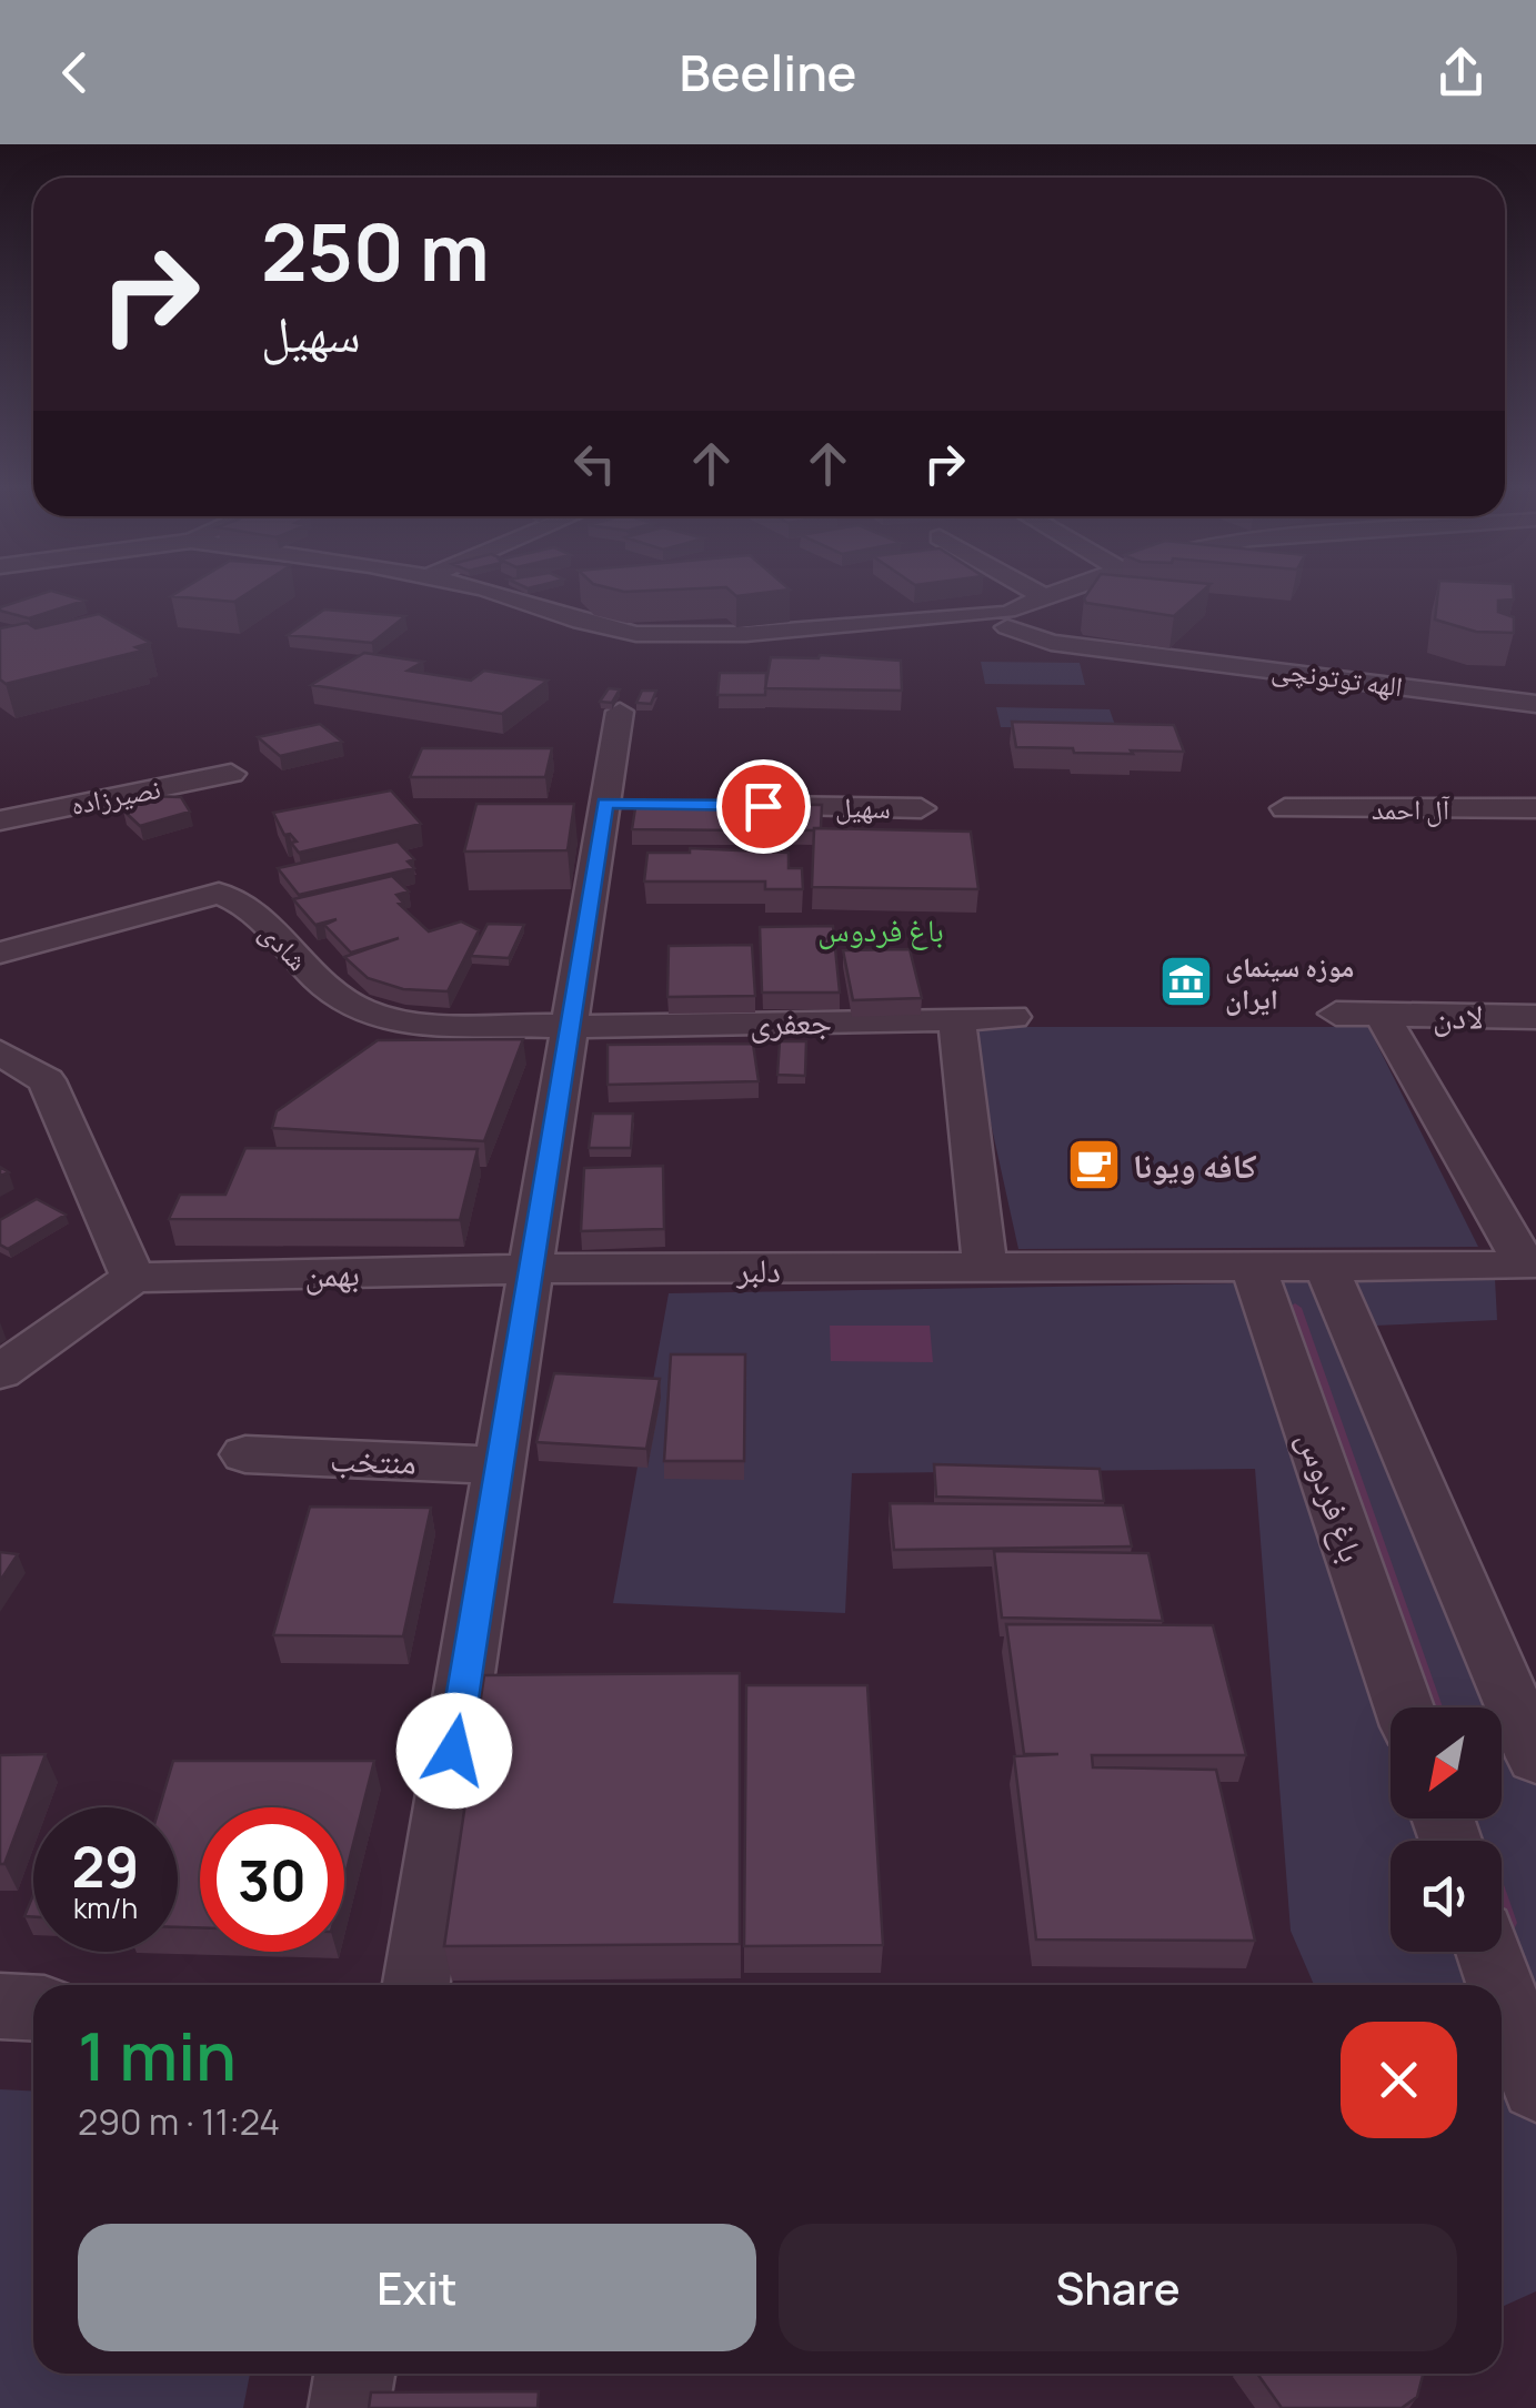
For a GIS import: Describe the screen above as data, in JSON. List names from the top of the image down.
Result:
{
  "streets": {
    "street": [
      "الهه توتونچی",
      "نصیرزاده",
      "سهیل",
      "آل احمد",
      "شادی",
      "لادن",
      "جعفری",
      "دلبر",
      "بهمن",
      "منتخب",
      "باغ فردوس"
    ]
  },
  "crossings": [
    ["شادی", "جعفری"],
    ["دلبر", "بهمن"],
    ["دلبر", "باغ فردوس"]
  ],
  "districts": ["باغ فردوس"],
  "places": {
    "museum": ["موزه سینمای ایران"],
    "cafe": ["کافه ویونا"]
  },
  "north": "bottom left",
  "page": {
    "header": "Beeline",
    "turn": ["250 m", "سهیل"],
    "speed": "29 km/h",
    "limit": "30",
    "heading": ["1 min", "290 m · 11:24"],
    "buttons": ["Exit", "Share"]
  }
}
